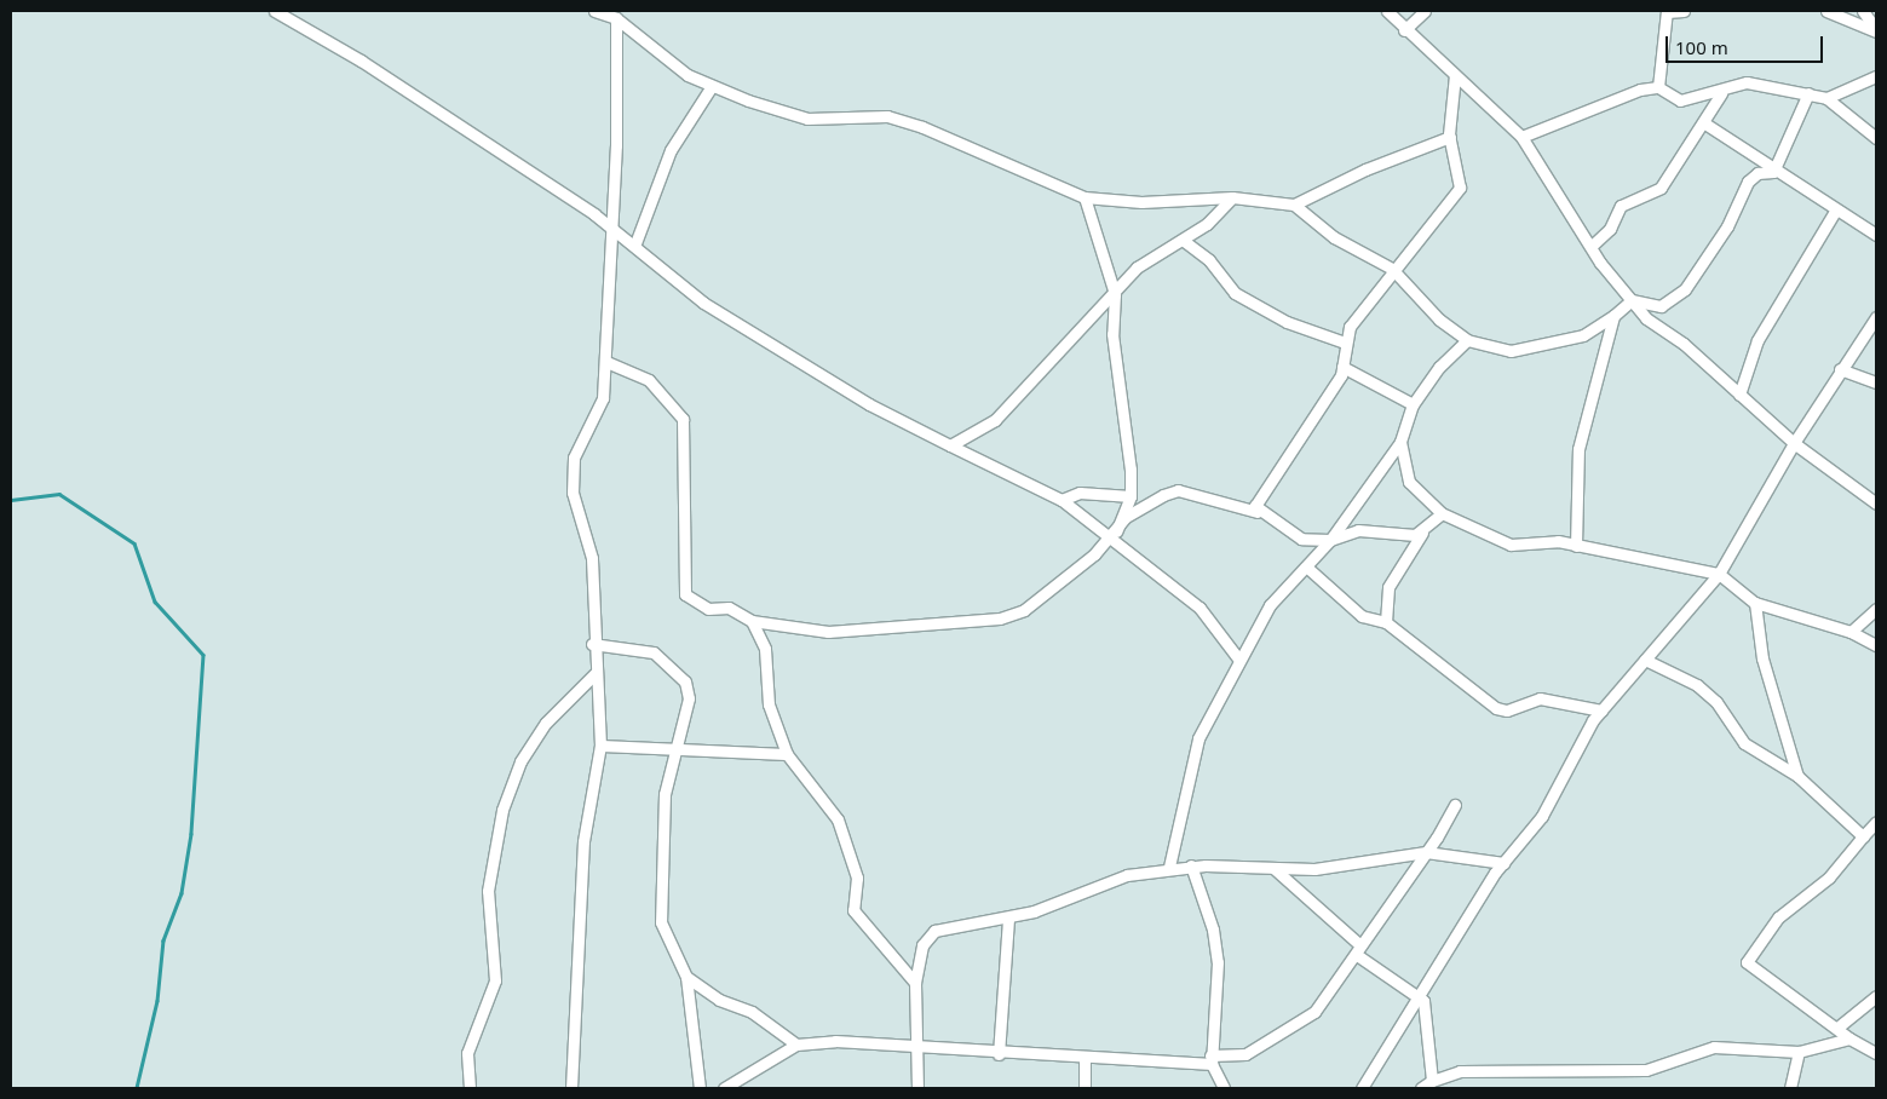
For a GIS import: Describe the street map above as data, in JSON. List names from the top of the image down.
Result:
{
  "scale_bar": "100 m"
}
